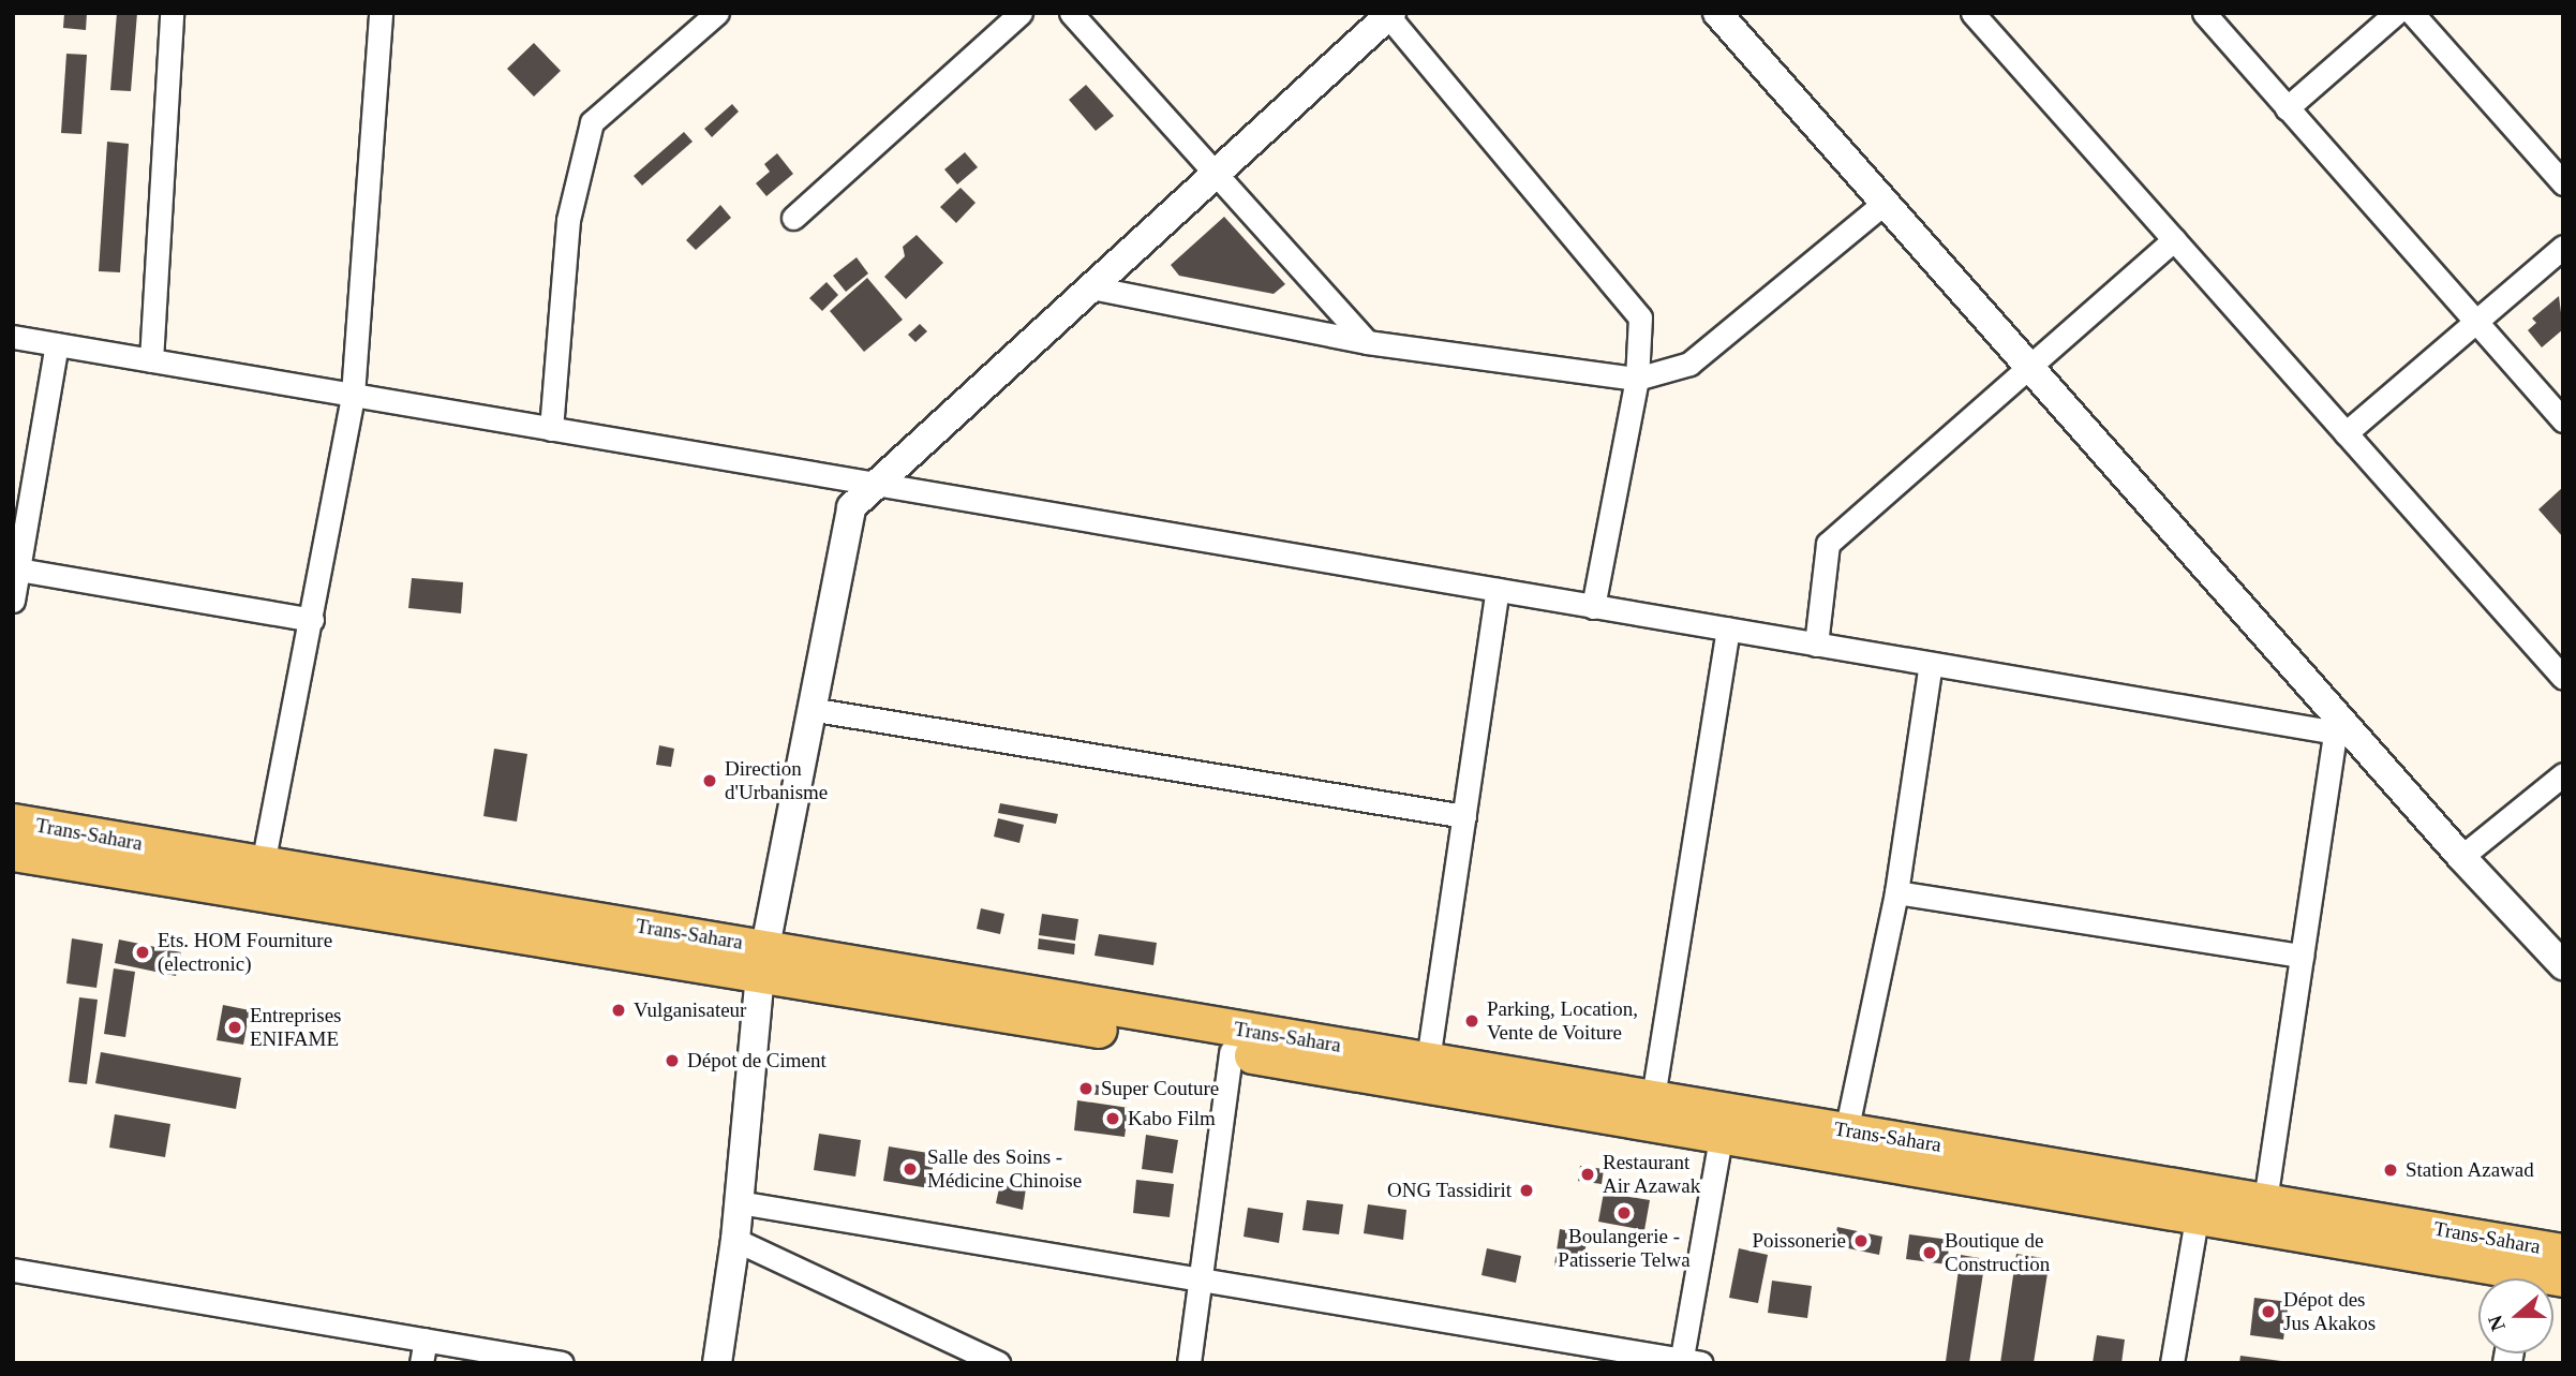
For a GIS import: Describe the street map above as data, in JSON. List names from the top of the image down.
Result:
{
  "streets": {
    "main road": ["Trans-Sahara"]
  },
  "places": [
    "Direction d'Urbanisme",
    "Ets. HOM Fourniture (electronic)",
    "Vulganisateur",
    "Parking, Location, Vente de Voiture",
    "Entreprises ENIFAME",
    "Dépot de Ciment",
    "Super Couture",
    "Kabo Film",
    "Salle des Soins - Médicine Chinoise",
    "Station Azawad",
    "Restaurant Air Azawak",
    "ONG Tassidirit",
    "Boulangerie - Patisserie Telwa",
    "Poissonerie",
    "Boutique de Construction",
    "Dépot des Jus Akakos"
  ],
  "north": "left"
}
